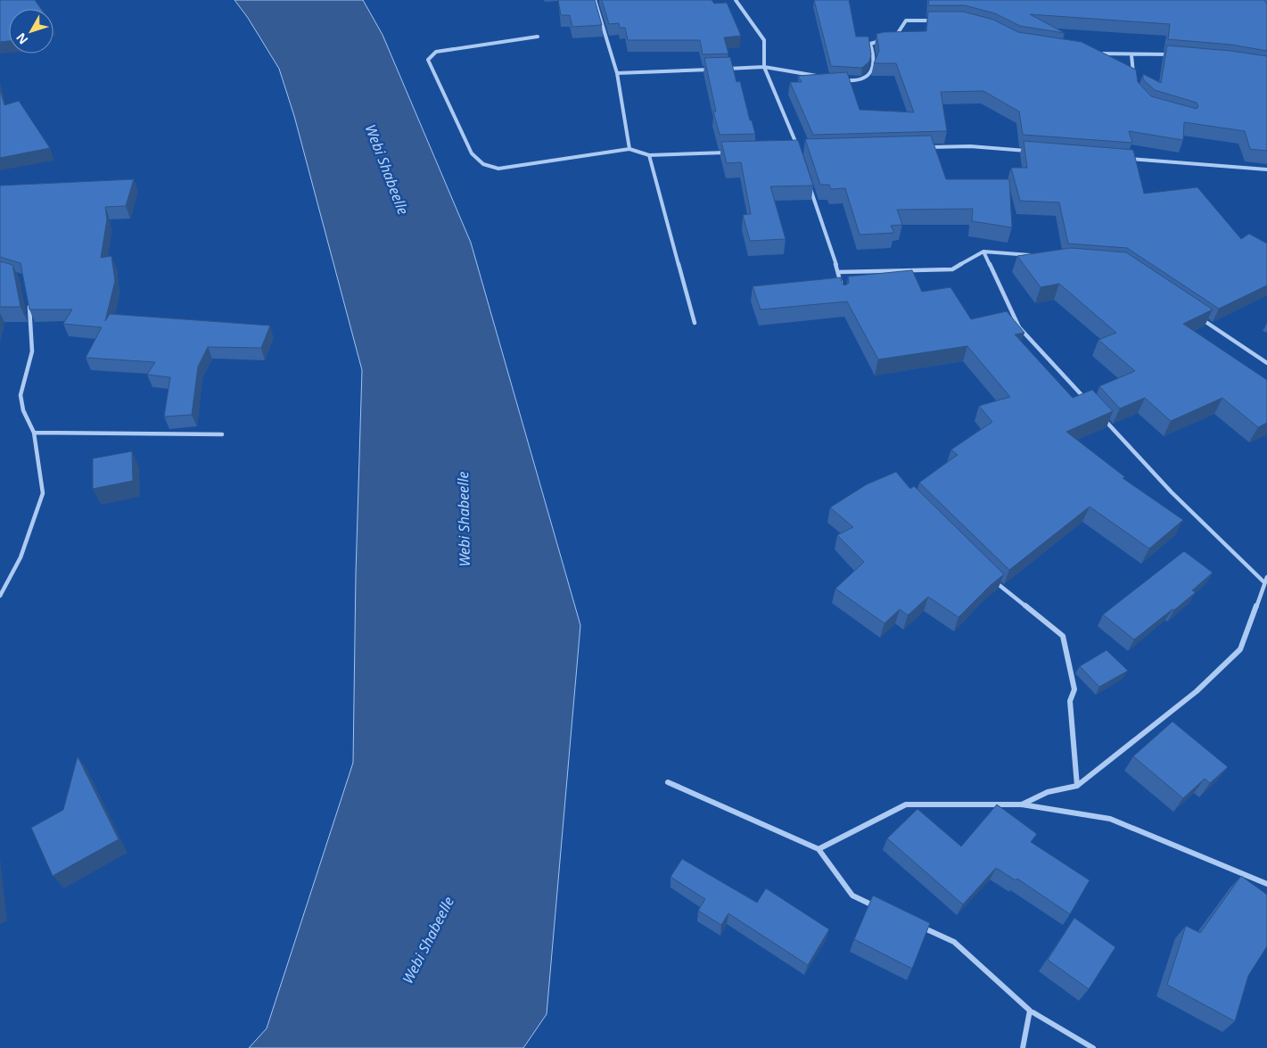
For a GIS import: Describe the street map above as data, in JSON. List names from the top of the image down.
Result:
{
  "water": ["Webi Shabeelle"],
  "north": "bottom left"
}
